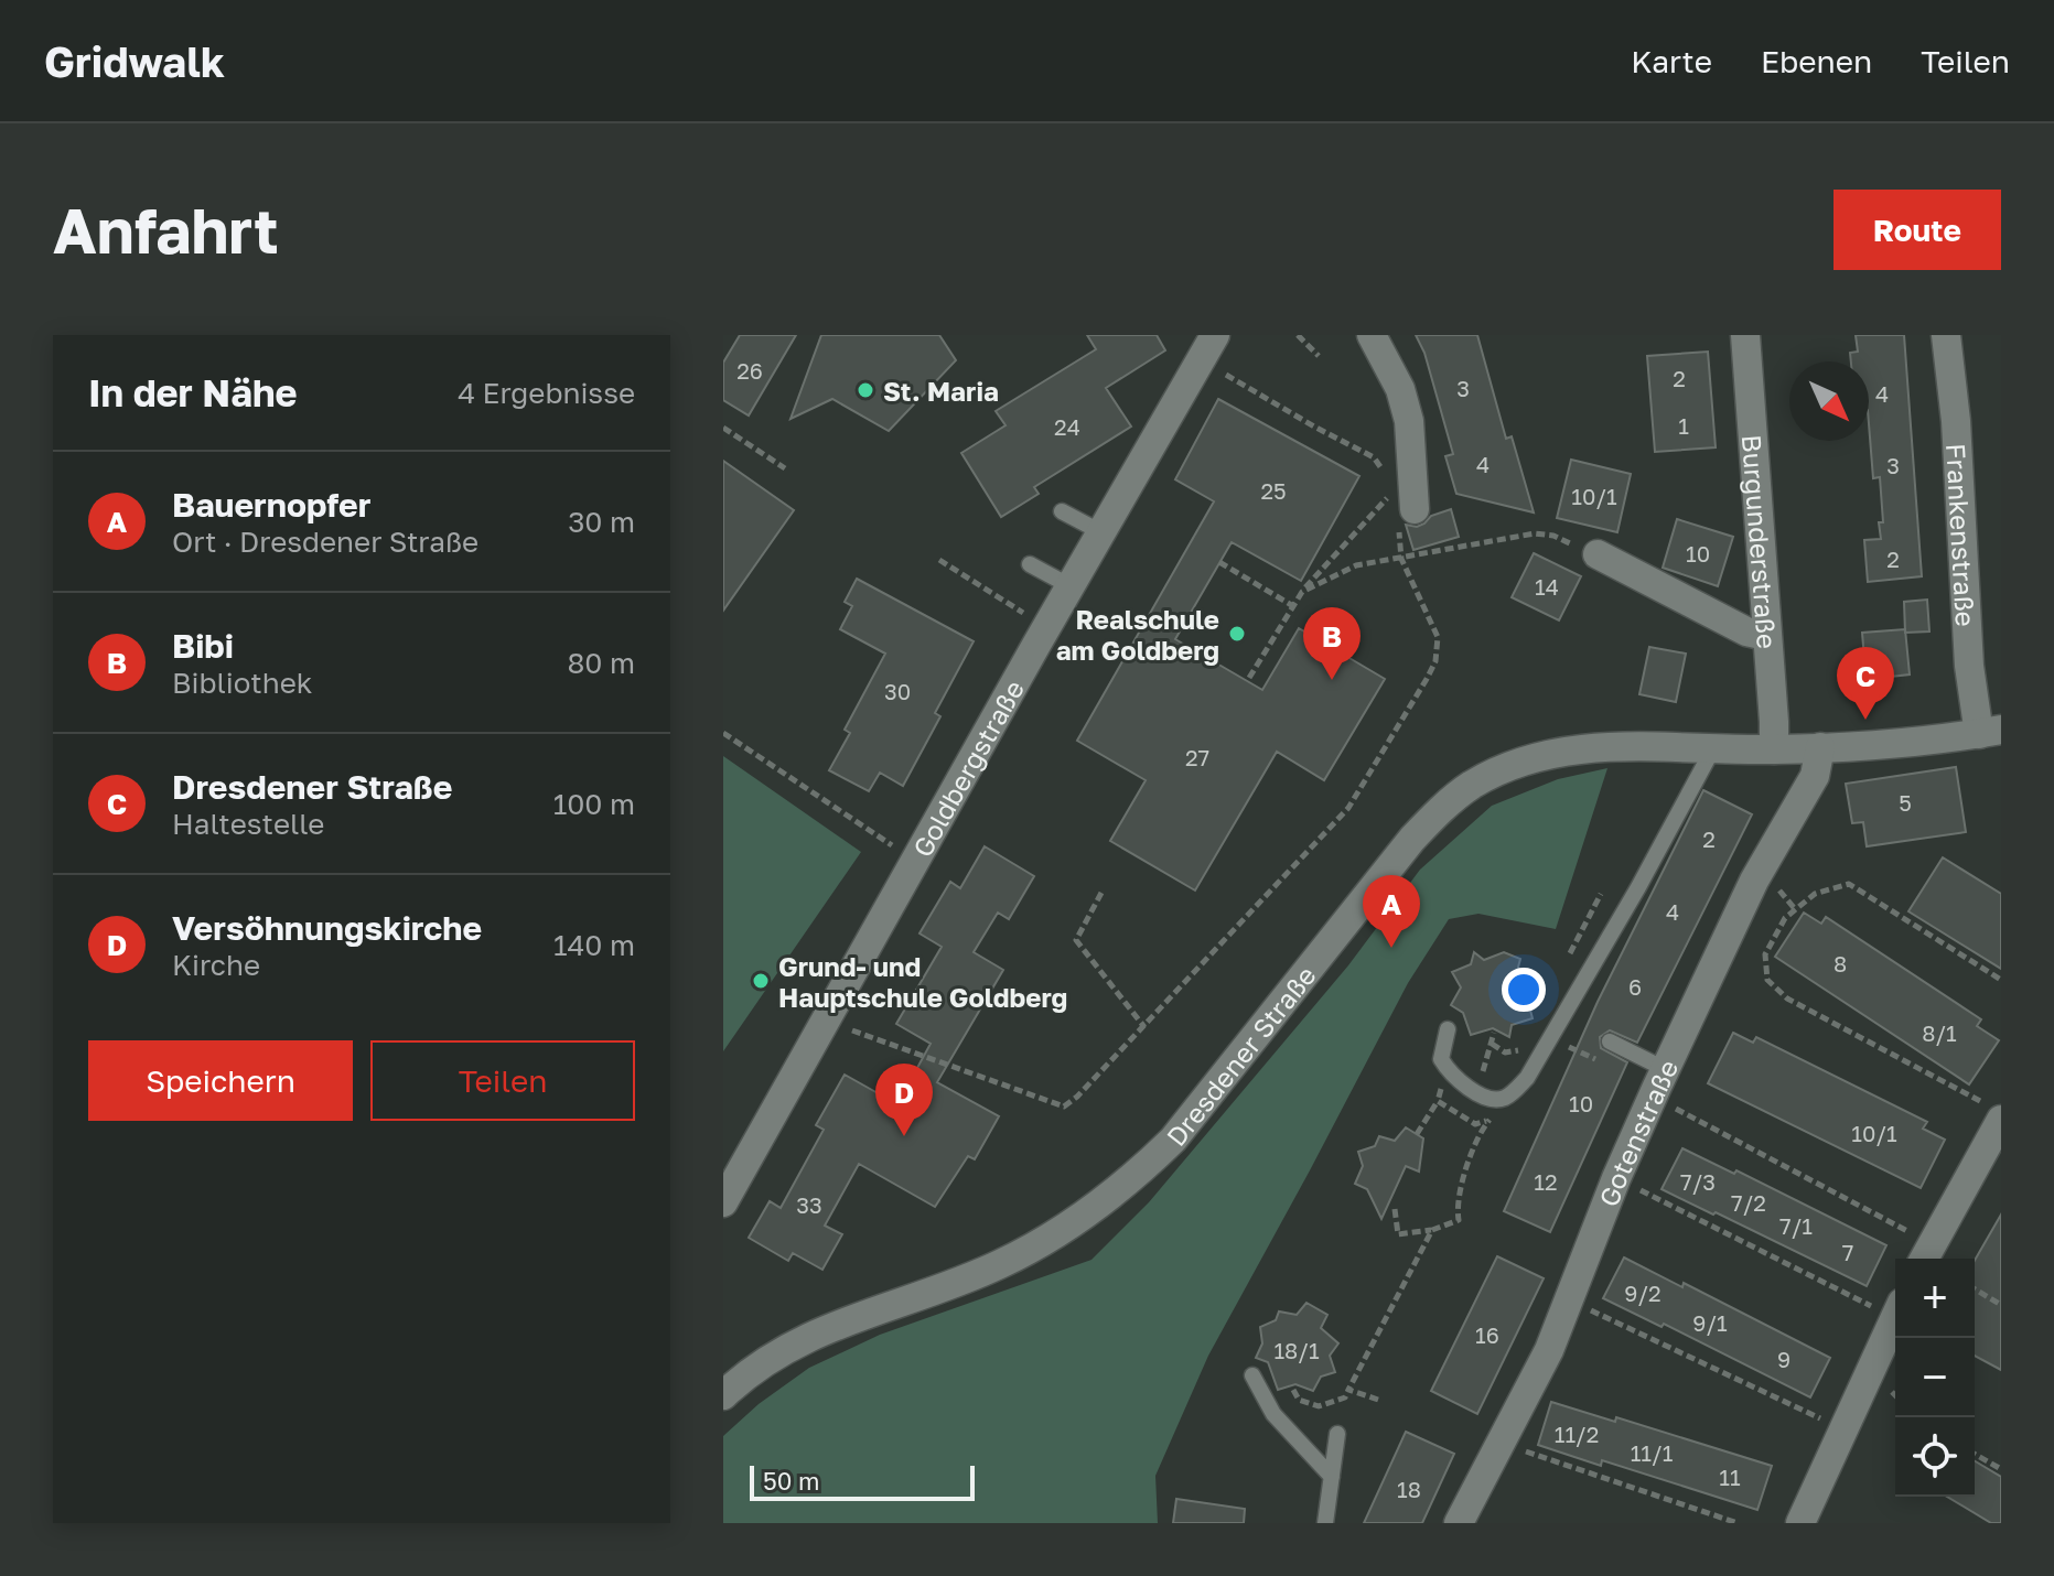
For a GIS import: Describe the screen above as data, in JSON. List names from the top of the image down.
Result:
{
  "streets": {
    "street": [
      "Frankenstraße",
      "Burgunderstraße",
      "Goldbergstraße",
      "Dresdener Straße",
      "Gotenstraße"
    ]
  },
  "crossings": [
    ["Frankenstraße", "Dresdener Straße"],
    ["Burgunderstraße", "Dresdener Straße"],
    ["Dresdener Straße", "Gotenstraße"]
  ],
  "places": ["St. Maria", "Realschule am Goldberg", "Grund- und Hauptschule Goldberg"],
  "house_numbers": [
    "26",
    "2",
    "3",
    "4",
    "1",
    "24",
    "4",
    "3",
    "25",
    "10/1",
    "10",
    "2",
    "14",
    "30",
    "27",
    "5",
    "2",
    "4",
    "8",
    "6",
    "8/1",
    "10",
    "10/1",
    "12",
    "7/3",
    "7/2",
    "33",
    "7/1",
    "7",
    "9/2",
    "9/1",
    "16",
    "18/1",
    "9",
    "11/2",
    "11/1",
    "11",
    "18"
  ],
  "scale_bar": "50 m",
  "north": "bottom right",
  "page": {
    "header": "Gridwalk",
    "nav": ["Karte", "Ebenen", "Teilen"],
    "buttons": [
      "Route",
      ["Speichern", "Teilen"]
    ],
    "title": "Anfahrt",
    "heading": ["In der Nähe", "4 Ergebnisse"],
    "list": [
      {
        "mark": "A",
        "name": "Bauernopfer",
        "note": "Ort · Dresdener Straße",
        "value": "30 m"
      },
      {
        "mark": "B",
        "name": "Bibi",
        "note": "Bibliothek",
        "value": "80 m"
      },
      {
        "mark": "C",
        "name": "Dresdener Straße",
        "note": "Haltestelle",
        "value": "100 m"
      },
      {
        "mark": "D",
        "name": "Versöhnungskirche",
        "note": "Kirche",
        "value": "140 m"
      }
    ],
    "pins": [
      "B",
      "C",
      "A",
      "D"
    ],
    "map_buttons": ["+", "−"],
    "scale": "50 m"
  }
}
